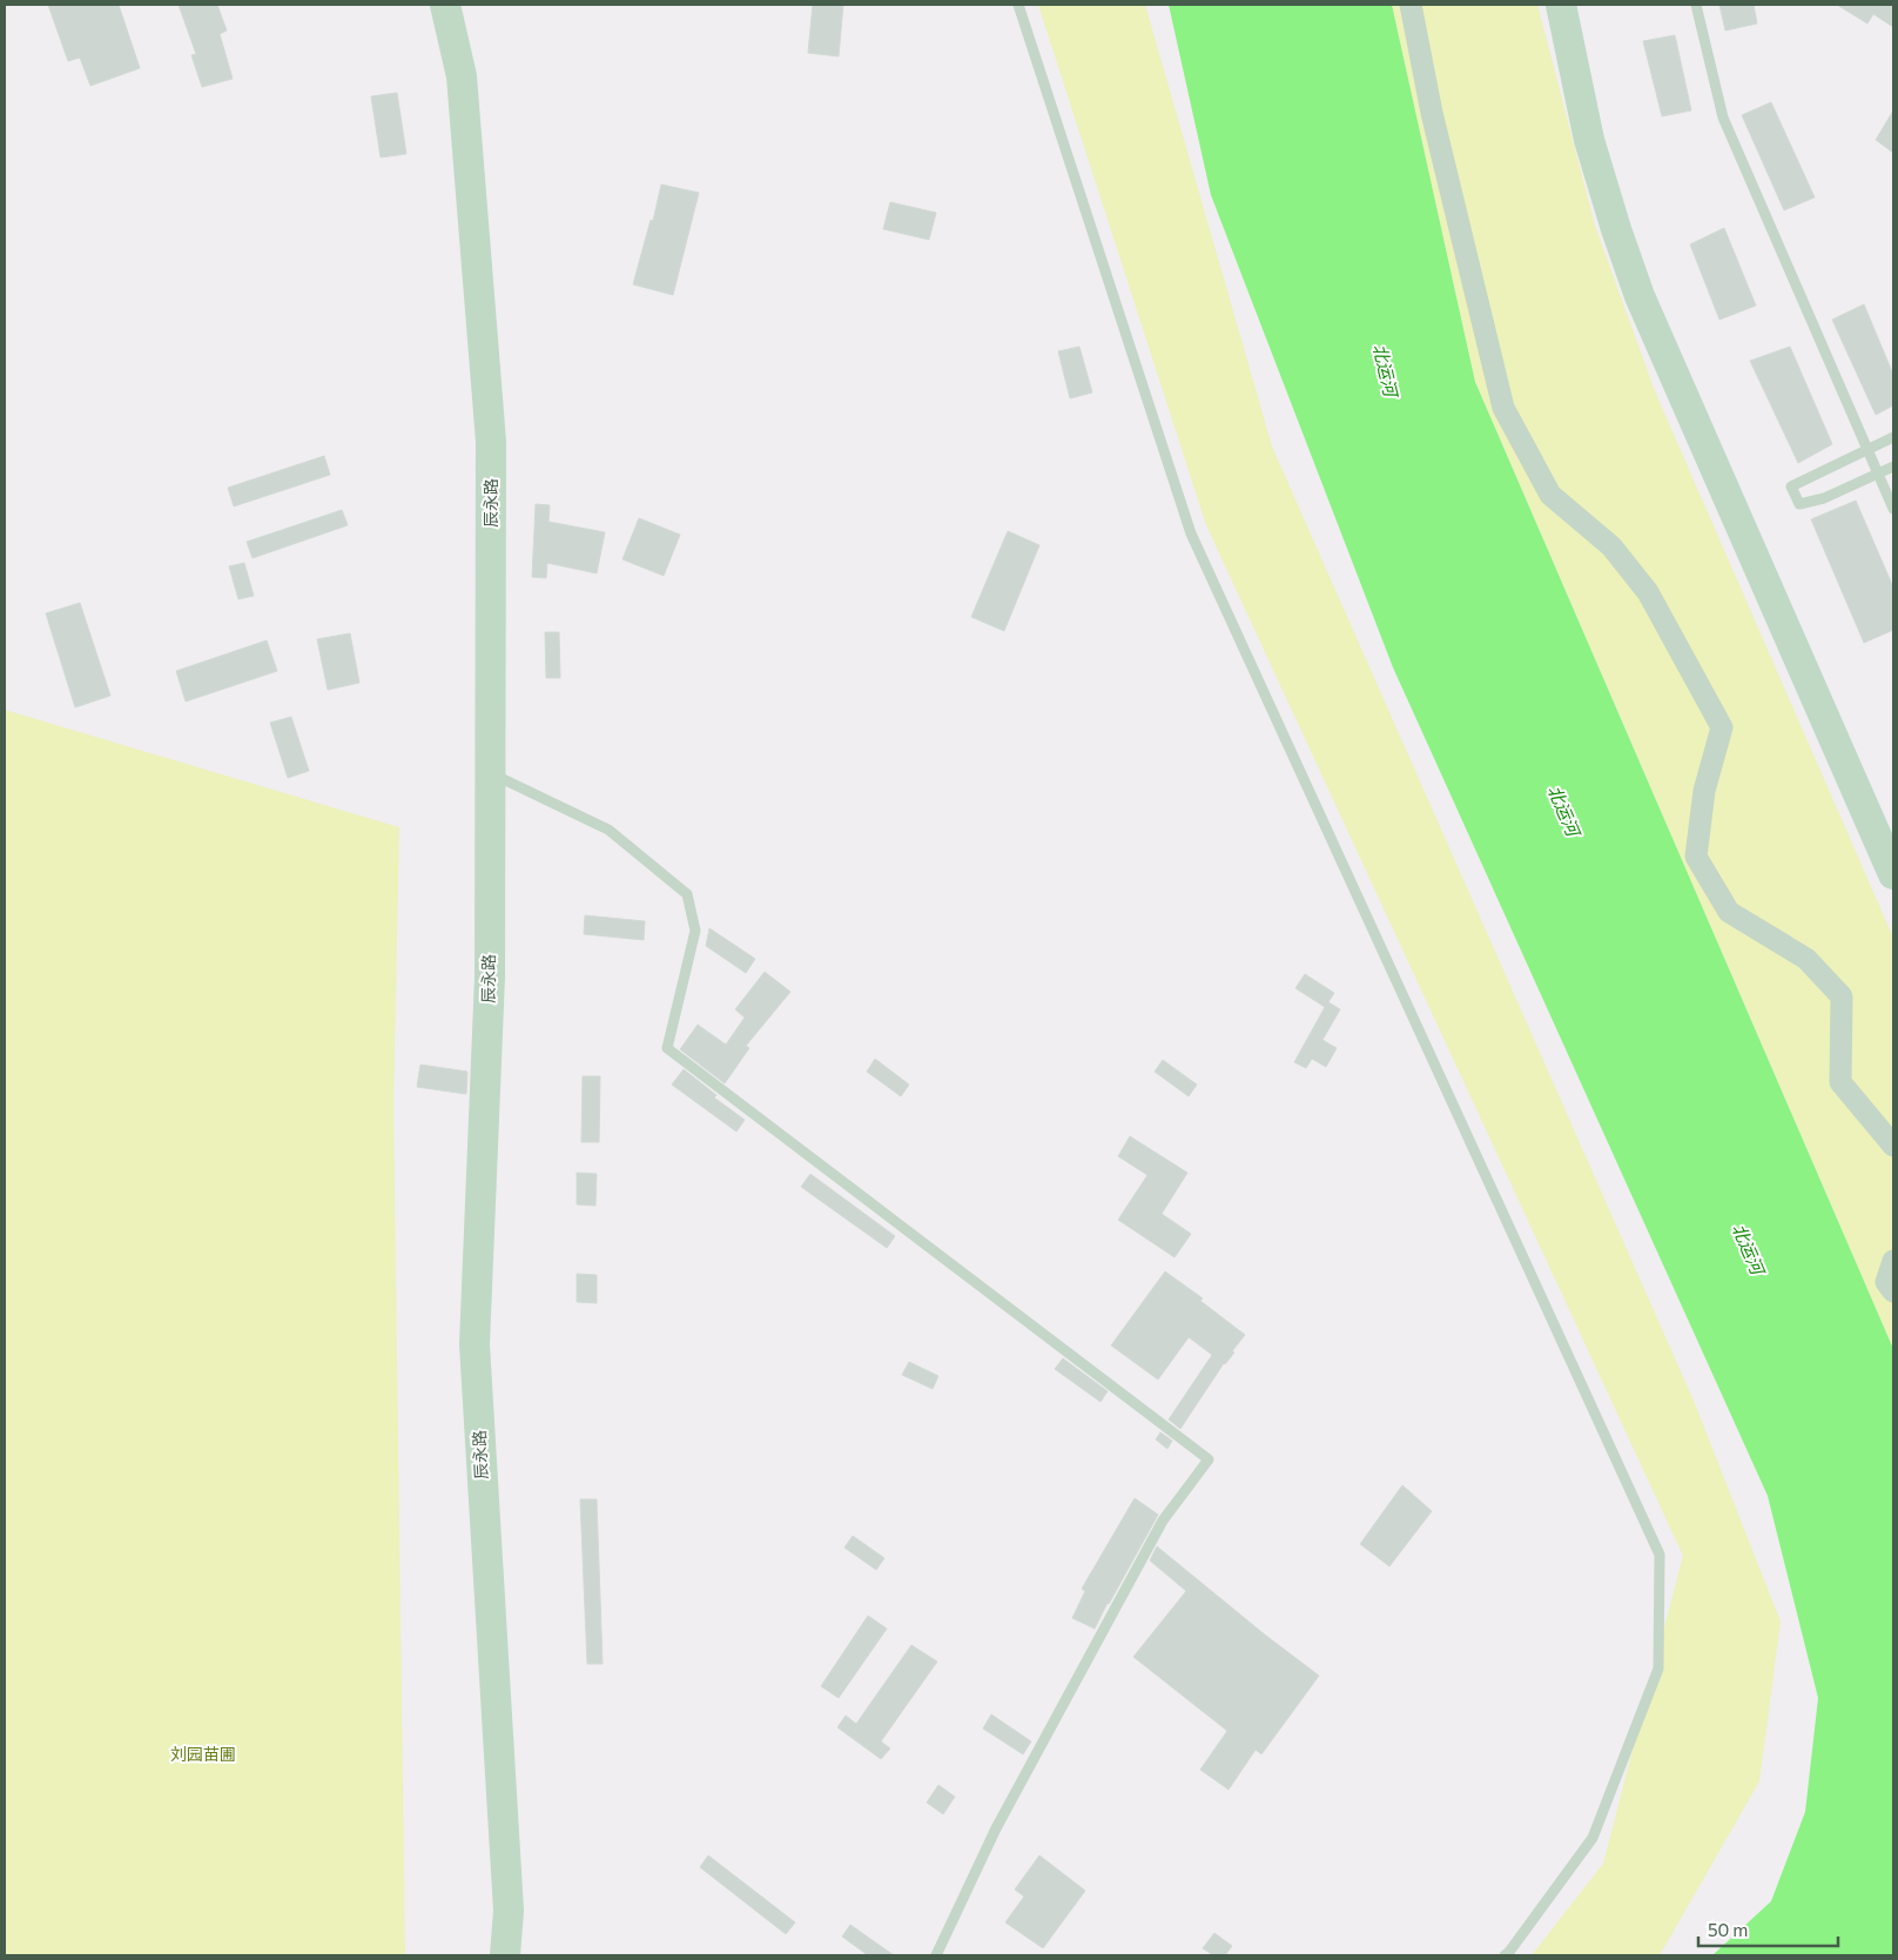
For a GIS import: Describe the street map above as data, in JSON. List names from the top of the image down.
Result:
{
  "streets": {
    "main road": ["辰永路"]
  },
  "water": ["北运河"],
  "parks": ["刘园苗圃"],
  "scale_bar": "50 m"
}
